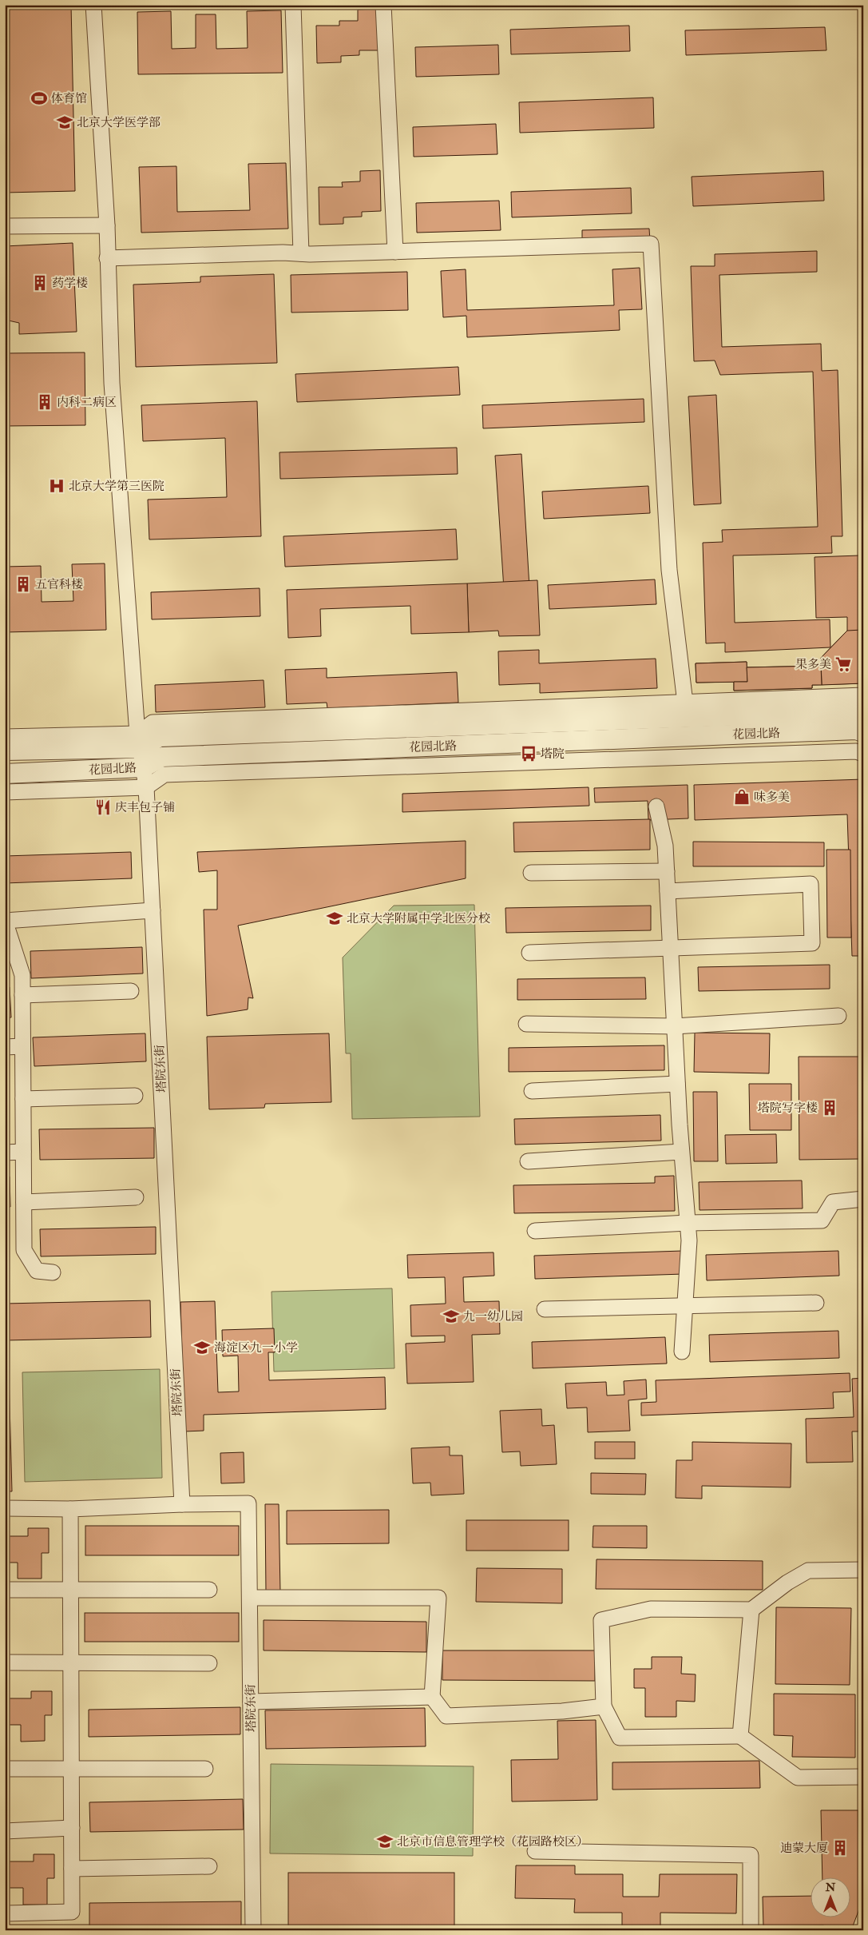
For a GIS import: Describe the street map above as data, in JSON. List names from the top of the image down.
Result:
{
  "streets": {
    "street": ["花园北路", "塔院东街"]
  },
  "crossings": [
    ["花园北路", "塔院东街"]
  ],
  "places": {
    "sports": ["体育馆"],
    "school or university": [
      "北京大学医学部",
      "北京大学附属中学北医分校",
      "九一幼儿园",
      "海淀区九一小学",
      "北京市信息管理学校（花园路校区）"
    ],
    "building": [
      "药学楼",
      "内科二病区",
      "五官科楼",
      "塔院写字楼",
      "迪蒙大厦"
    ],
    "hospital": ["北京大学第三医院"],
    "supermarket": ["果多美"],
    "bus stop": ["塔院"],
    "shop": ["味多美"],
    "restaurant": ["庆丰包子铺"]
  },
  "north": "top"
}
